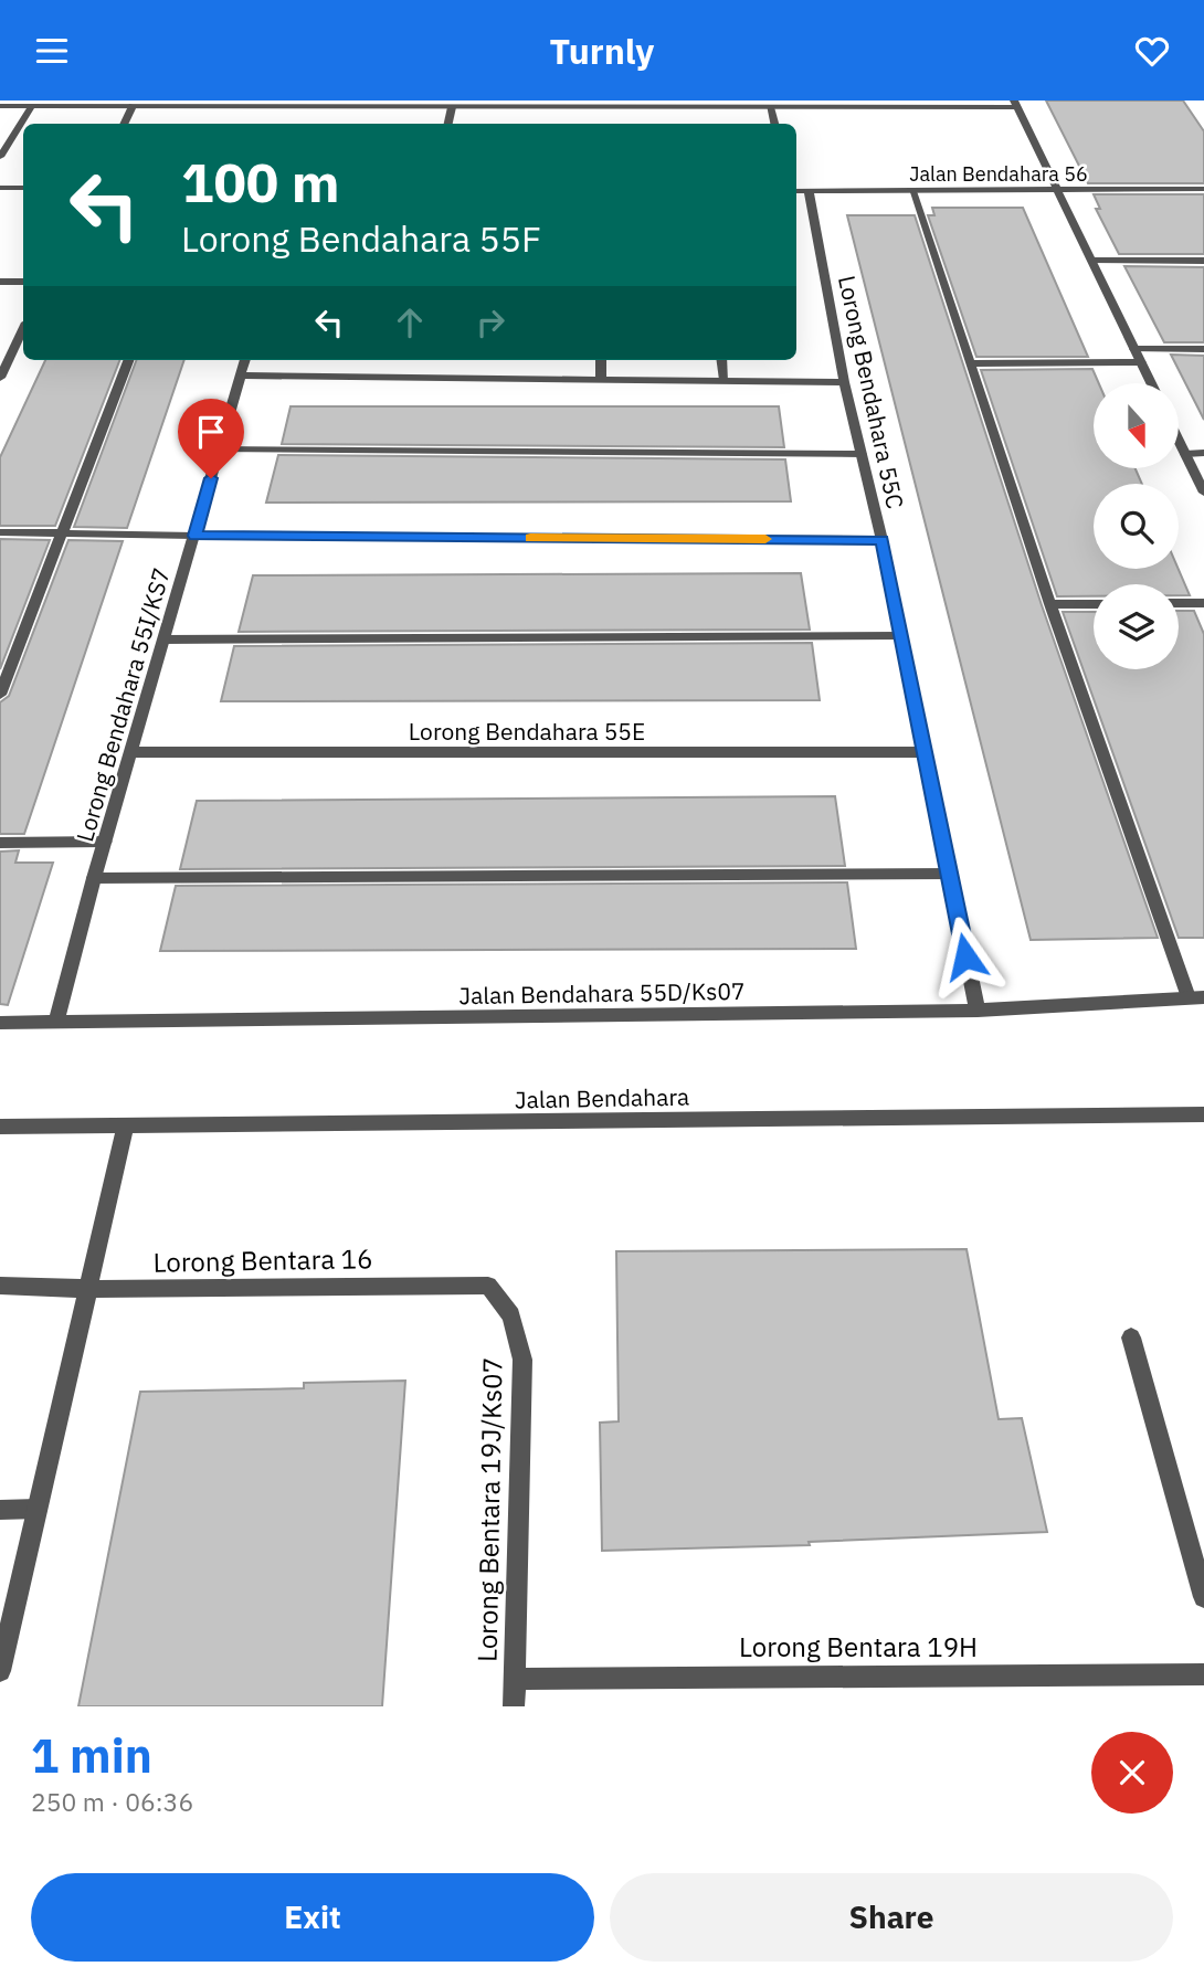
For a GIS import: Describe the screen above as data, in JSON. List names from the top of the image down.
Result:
{
  "streets": {
    "street": [
      "Jalan Bendahara 56",
      "Lorong Bendahara 55C",
      "Lorong Bendahara 55I/KS7",
      "Lorong Bendahara 55E",
      "Jalan Bendahara 55D/Ks07",
      "Jalan Bendahara",
      "Lorong Bentara 16",
      "Lorong Bentara 19J/Ks07",
      "Lorong Bentara 19H"
    ]
  },
  "crossings": [
    ["Jalan Bendahara 56", "Lorong Bendahara 55C"],
    ["Lorong Bendahara 55C", "Lorong Bendahara 55E"],
    ["Lorong Bendahara 55C", "Jalan Bendahara 55D/Ks07"],
    ["Lorong Bendahara 55I/KS7", "Lorong Bendahara 55E"],
    ["Lorong Bendahara 55I/KS7", "Jalan Bendahara 55D/Ks07"],
    ["Lorong Bentara 16", "Lorong Bentara 19J/Ks07"],
    ["Lorong Bentara 19J/Ks07", "Lorong Bentara 19H"]
  ],
  "north": "bottom",
  "page": {
    "header": "Turnly",
    "turn": ["100 m", "Lorong Bendahara 55F"],
    "heading": ["1 min", "250 m · 06:36"],
    "buttons": ["Exit", "Share"]
  }
}
